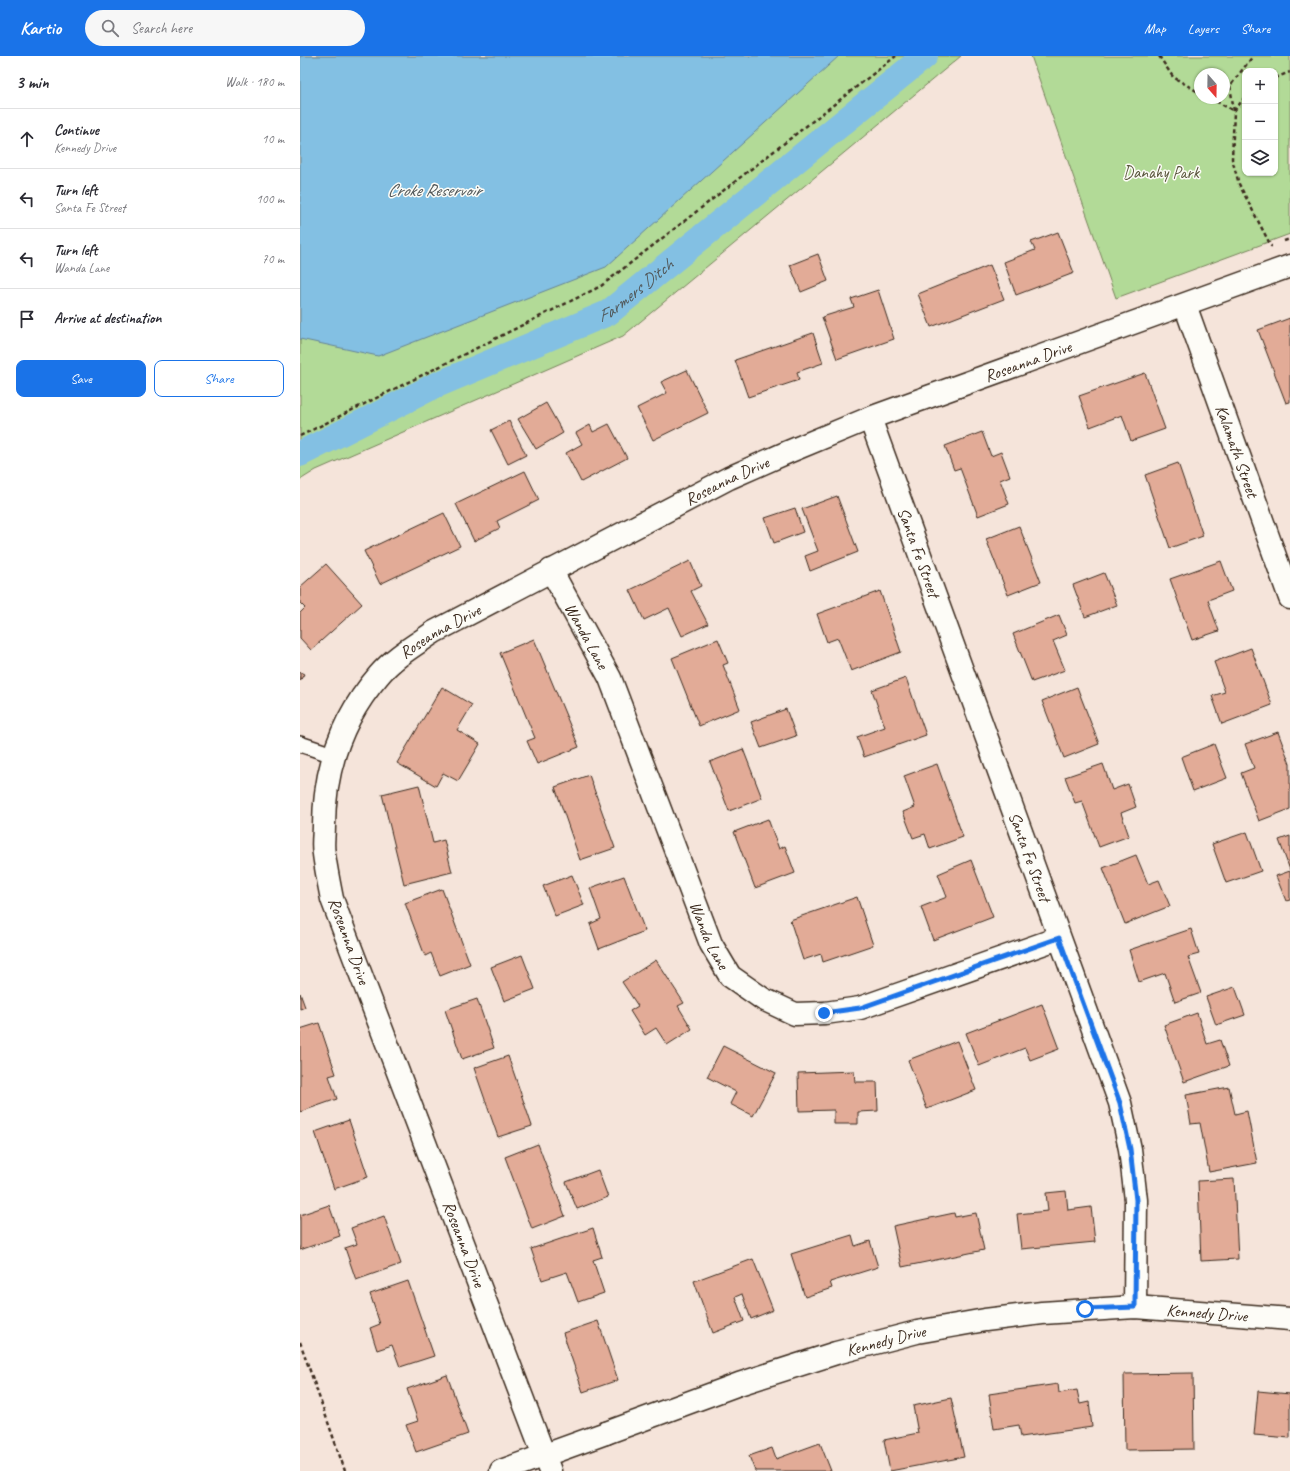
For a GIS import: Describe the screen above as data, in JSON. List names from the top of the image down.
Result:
{
  "streets": {
    "street": [
      "Roseanna Drive",
      "Kalamath Street",
      "Santa Fe Street",
      "Wanda Lane",
      "Kennedy Drive"
    ]
  },
  "crossings": [
    ["Roseanna Drive", "Kalamath Street"],
    ["Roseanna Drive", "Santa Fe Street"],
    ["Roseanna Drive", "Wanda Lane"],
    ["Roseanna Drive", "Kennedy Drive"],
    ["Santa Fe Street", "Wanda Lane"],
    ["Santa Fe Street", "Kennedy Drive"]
  ],
  "water": ["Croke Reservoir", "Farmers Ditch"],
  "parks": ["Danahy Park"],
  "north": "bottom",
  "page": {
    "header": "Kartio",
    "search": "Search here",
    "nav": ["Map", "Layers", "Share"],
    "heading": ["3 min", "Walk · 180 m"],
    "map_buttons": ["+", "−"],
    "list": [
      ["Continue", "Kennedy Drive", "10 m"],
      ["Turn left", "Santa Fe Street", "100 m"],
      ["Turn left", "Wanda Lane", "70 m"],
      "Arrive at destination"
    ],
    "buttons": ["Save", "Share"]
  }
}
